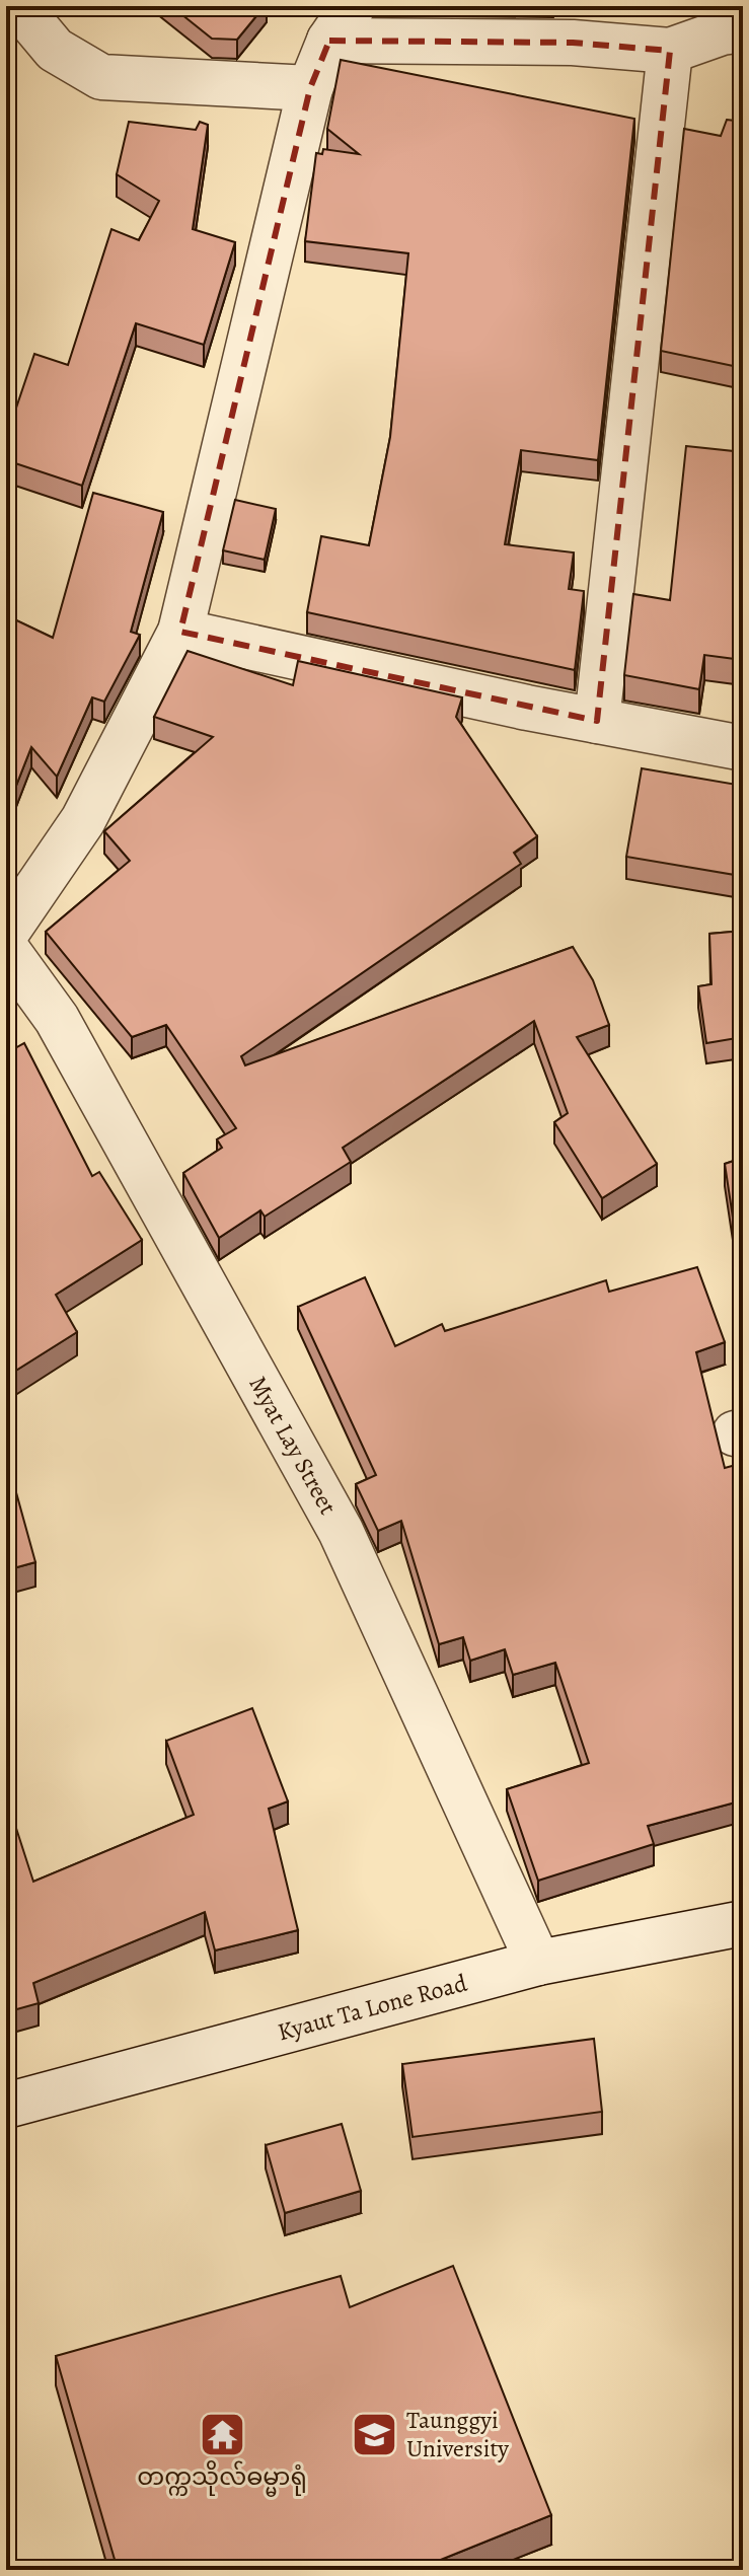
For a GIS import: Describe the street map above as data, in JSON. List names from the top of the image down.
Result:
{
  "streets": {
    "street": ["Myat Lay Street", "Kyaut Ta Lone Road"]
  },
  "crossings": [
    ["Myat Lay Street", "Kyaut Ta Lone Road"]
  ],
  "places": {
    "temple": ["တက္ကသိုလ်ဓမ္မာရုံ"],
    "school or university": ["Taunggyi University"]
  }
}
